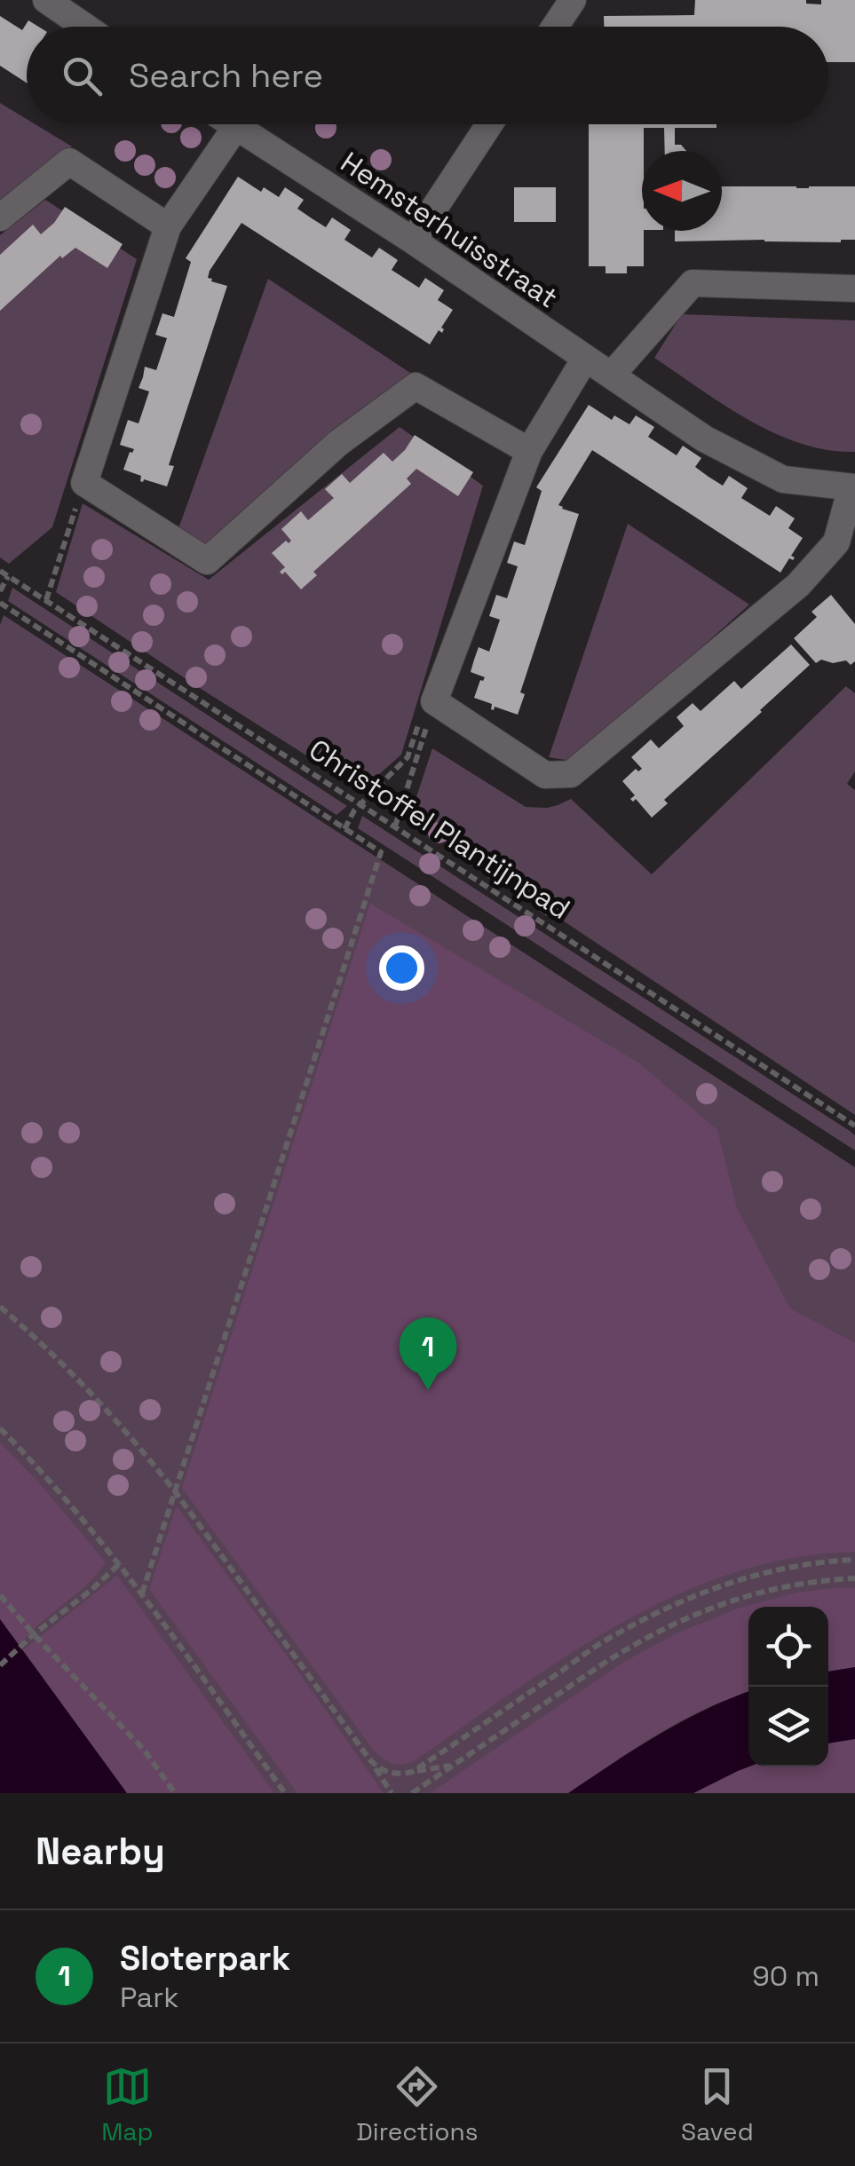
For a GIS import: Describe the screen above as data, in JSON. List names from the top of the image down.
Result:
{
  "streets": {
    "street": ["Hemsterhuisstraat"],
    "path": ["Christoffel Plantijnpad"]
  },
  "north": "left",
  "page": {
    "search": "Search here",
    "pins": "1",
    "heading": "Nearby",
    "list": [
      {
        "mark": "1",
        "name": "Sloterpark",
        "note": "Park",
        "value": "90 m"
      }
    ],
    "nav": ["Map", "Directions", "Saved"]
  }
}
